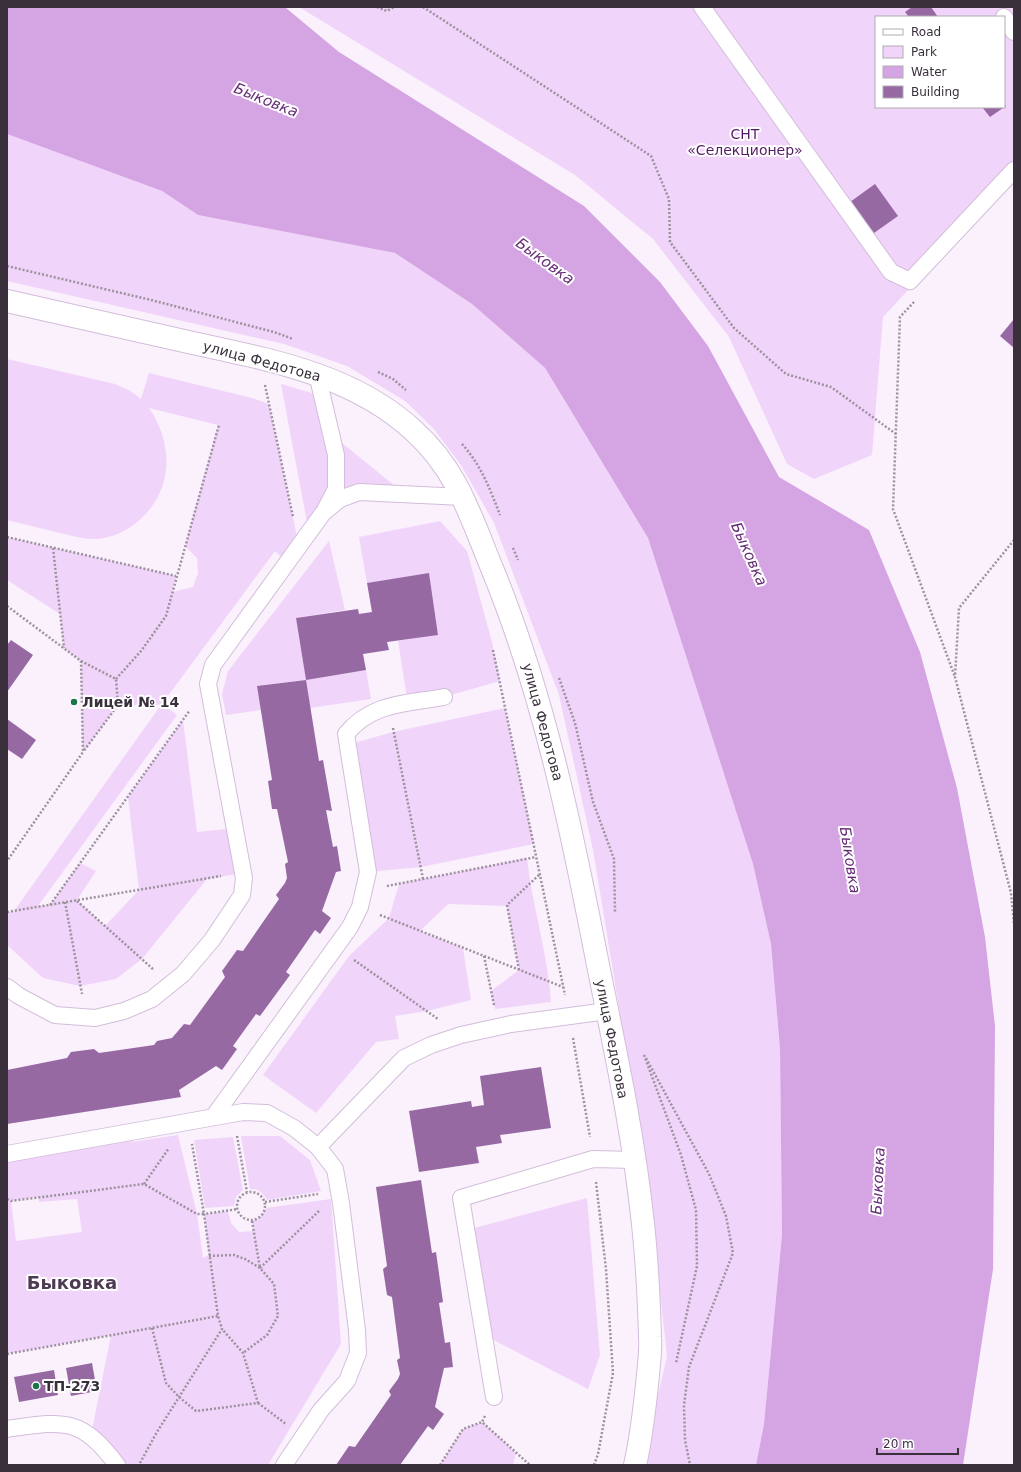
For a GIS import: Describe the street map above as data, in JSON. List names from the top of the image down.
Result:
{
  "streets": {
    "street": ["улица Федотова"]
  },
  "districts": ["Быковка"],
  "water": ["Быковка"],
  "parks": ["СНТ «Селекционер»"],
  "places": ["Лицей № 14", "ТП-273"],
  "legend": [
    "Road",
    "Park",
    "Water",
    "Building"
  ],
  "scale_bar": "20 m"
}
